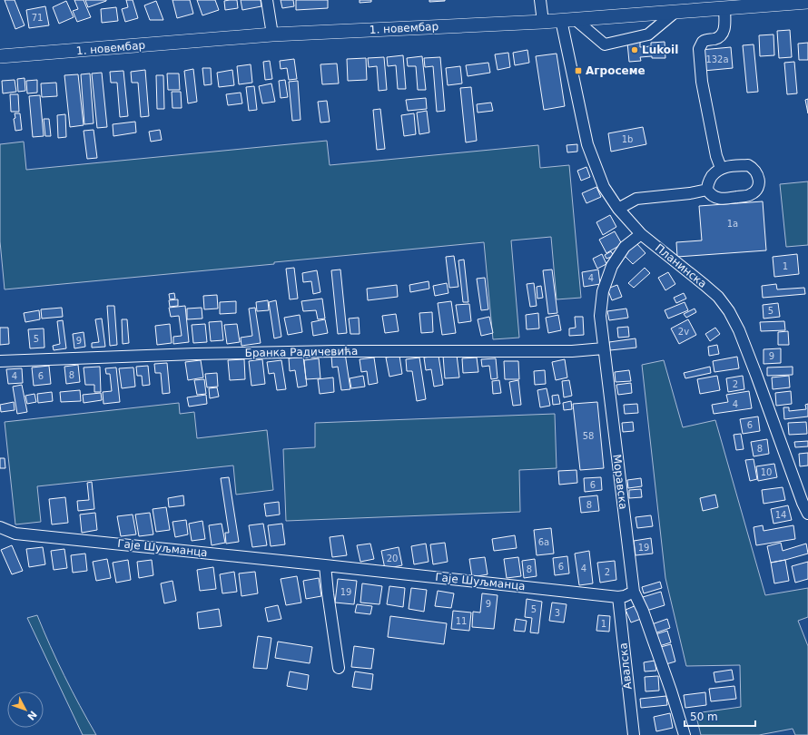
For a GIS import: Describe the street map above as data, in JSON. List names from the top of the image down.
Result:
{
  "streets": {
    "main road": ["1. новембар"],
    "street": [
      "Планинска",
      "Бранка Радичевића",
      "Моравска",
      "Гаје Шуљманца",
      "Авалска"
    ]
  },
  "crossings": [
    ["1. новембар", "Планинска"],
    ["Планинска", "Моравска"],
    ["Бранка Радичевића", "Моравска"],
    ["Моравска", "Гаје Шуљманца"],
    ["Гаје Шуљманца", "Авалска"]
  ],
  "places": {
    "other": ["Lukoil"],
    "transit": ["Агросеме"]
  },
  "house_numbers": [
    "71",
    "132a",
    "1b",
    "1a",
    "1",
    "4",
    "5",
    "2v",
    "5",
    "9",
    "9",
    "8",
    "4",
    "6",
    "2",
    "4",
    "6",
    "58",
    "8",
    "10",
    "6",
    "8",
    "14",
    "6a",
    "19",
    "20",
    "6",
    "4",
    "8",
    "2",
    "19",
    "9",
    "5",
    "3",
    "11",
    "1"
  ],
  "scale_bar": "50 m",
  "north": "bottom right"
}
